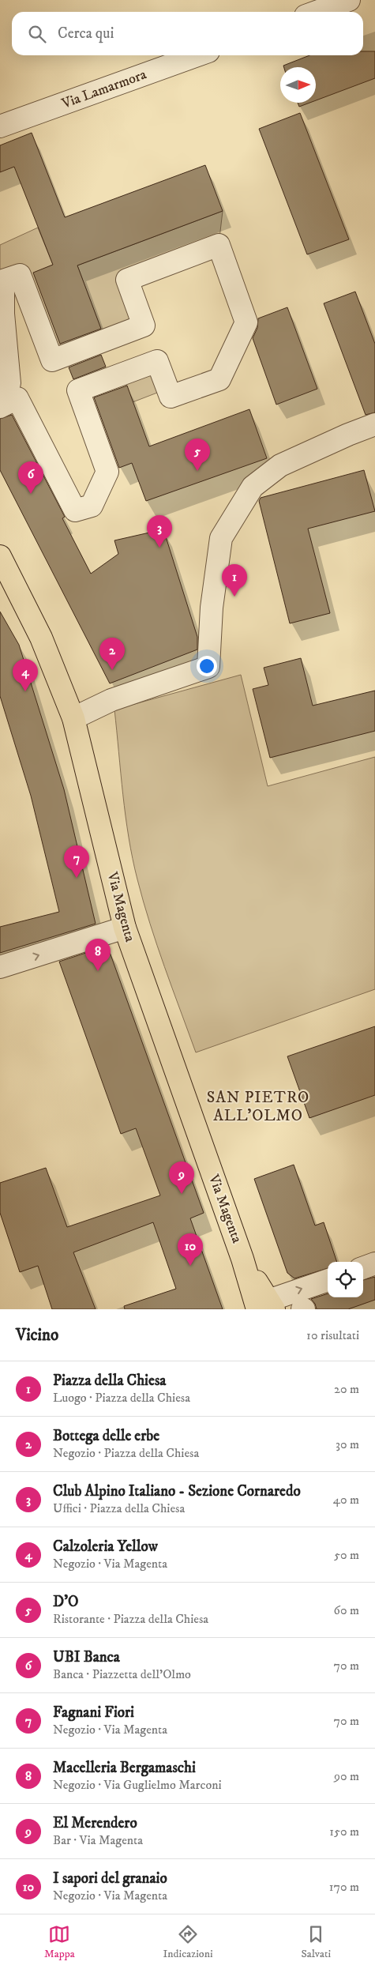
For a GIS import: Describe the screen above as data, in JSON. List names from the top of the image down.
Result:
{
  "streets": {
    "main road": ["Via Magenta"],
    "street": ["Via Lamarmora"]
  },
  "districts": ["SAN PIETRO ALL'OLMO"],
  "north": "right",
  "page": {
    "search": "Cerca qui",
    "pins": [
      "5",
      "6",
      "3",
      "1",
      "2",
      "4",
      "7",
      "8",
      "9",
      "10"
    ],
    "heading": ["Vicino", "10 risultati"],
    "list": [
      {
        "mark": "1",
        "name": "Piazza della Chiesa",
        "note": "Luogo · Piazza della Chiesa",
        "value": "20 m"
      },
      {
        "mark": "2",
        "name": "Bottega delle erbe",
        "note": "Negozio · Piazza della Chiesa",
        "value": "30 m"
      },
      {
        "mark": "3",
        "name": "Club Alpino Italiano - Sezione Cornaredo",
        "note": "Uffici · Piazza della Chiesa",
        "value": "40 m"
      },
      {
        "mark": "4",
        "name": "Calzoleria Yellow",
        "note": "Negozio · Via Magenta",
        "value": "50 m"
      },
      {
        "mark": "5",
        "name": "D'O",
        "note": "Ristorante · Piazza della Chiesa",
        "value": "60 m"
      },
      {
        "mark": "6",
        "name": "UBI Banca",
        "note": "Banca · Piazzetta dell'Olmo",
        "value": "70 m"
      },
      {
        "mark": "7",
        "name": "Fagnani Fiori",
        "note": "Negozio · Via Magenta",
        "value": "70 m"
      },
      {
        "mark": "8",
        "name": "Macelleria Bergamaschi",
        "note": "Negozio · Via Guglielmo Marconi",
        "value": "90 m"
      },
      {
        "mark": "9",
        "name": "El Merendero",
        "note": "Bar · Via Magenta",
        "value": "150 m"
      },
      {
        "mark": "10",
        "name": "I sapori del granaio",
        "note": "Negozio · Via Magenta",
        "value": "170 m"
      }
    ],
    "nav": ["Mappa", "Indicazioni", "Salvati"]
  }
}
